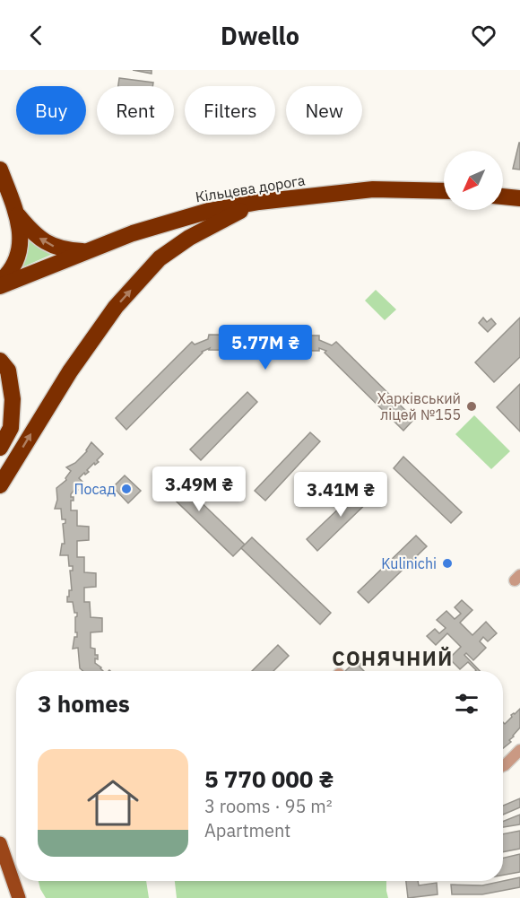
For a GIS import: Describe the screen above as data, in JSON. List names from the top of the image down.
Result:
{
  "streets": {
    "highway": ["Кільцева дорога"]
  },
  "districts": ["СОНЯЧНИЙ"],
  "places": ["Харківський ліцей №155", "Посад", "Kulinichi"],
  "north": "bottom left",
  "page": {
    "header": "Dwello",
    "chip": [
      "Buy",
      "Rent",
      "Filters",
      "New"
    ],
    "price": ["5.77M ₴", "3.49M ₴", "3.41M ₴"],
    "heading": "3 homes",
    "list": [
      {
        "name": "5 770 000 ₴",
        "note": "3 rooms · 95 m² · Apartment"
      }
    ]
  }
}
